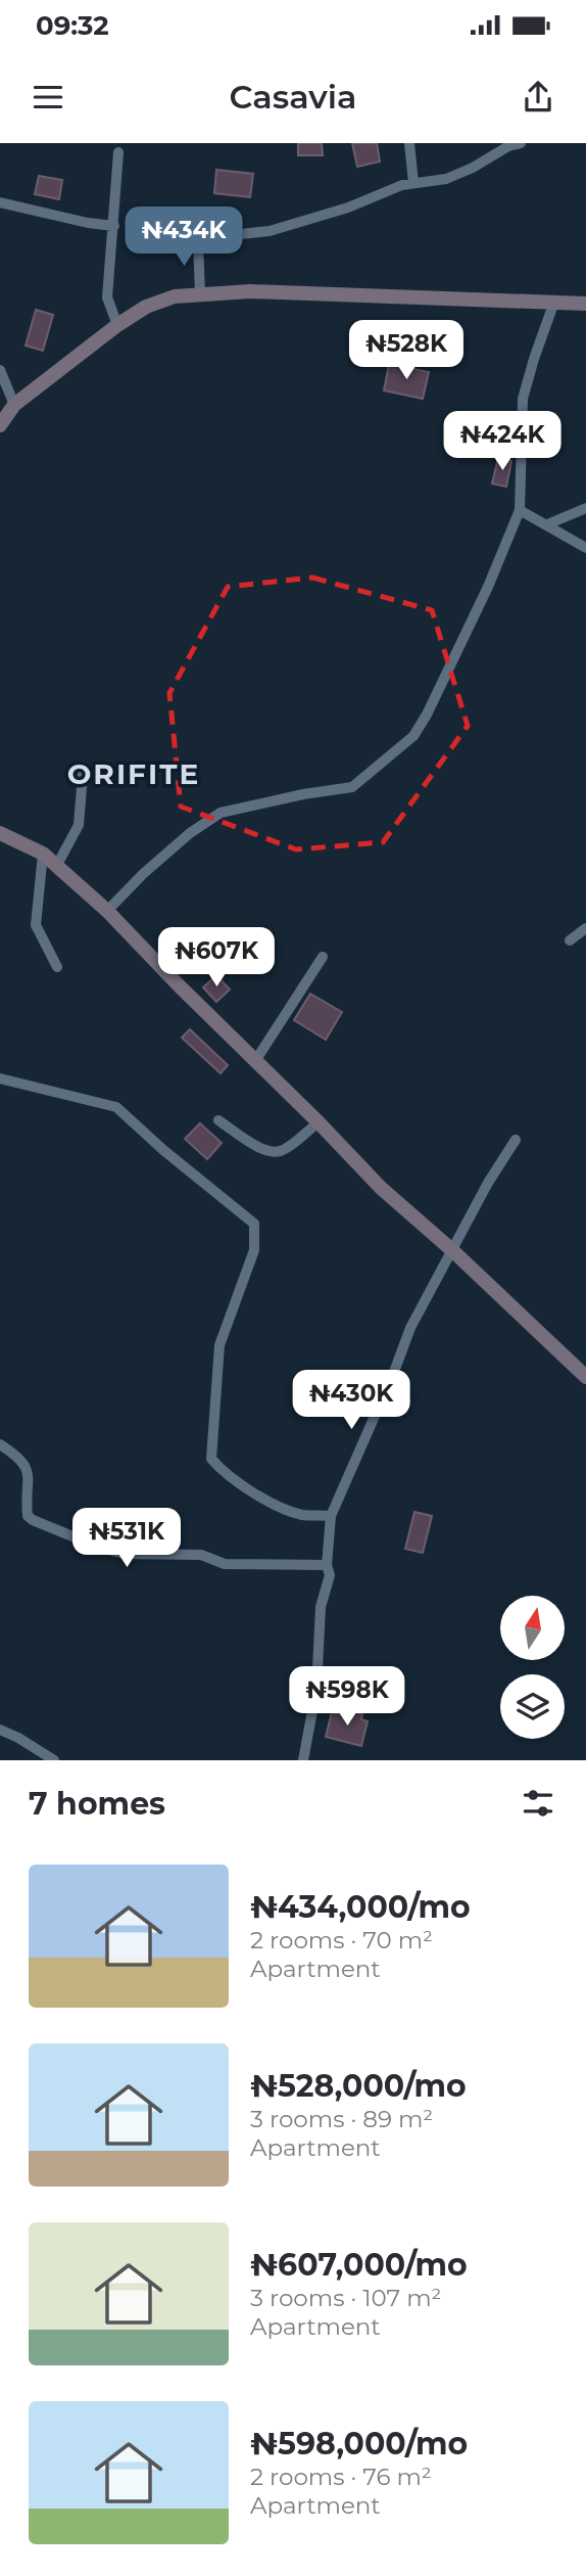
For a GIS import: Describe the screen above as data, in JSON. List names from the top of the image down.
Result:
{
  "districts": ["ORIFITE"],
  "north": "top",
  "page": {
    "status": "09:32",
    "header": "Casavia",
    "price": [
      "₦434K",
      "₦528K",
      "₦424K",
      "₦607K",
      "₦430K",
      "₦531K",
      "₦598K"
    ],
    "heading": "7 homes",
    "list": [
      {
        "name": "₦434,000/mo",
        "note": "2 rooms · 70 m² · Apartment"
      },
      {
        "name": "₦528,000/mo",
        "note": "3 rooms · 89 m² · Apartment"
      },
      {
        "name": "₦607,000/mo",
        "note": "3 rooms · 107 m² · Apartment"
      },
      {
        "name": "₦598,000/mo",
        "note": "2 rooms · 76 m² · Apartment"
      }
    ]
  }
}
